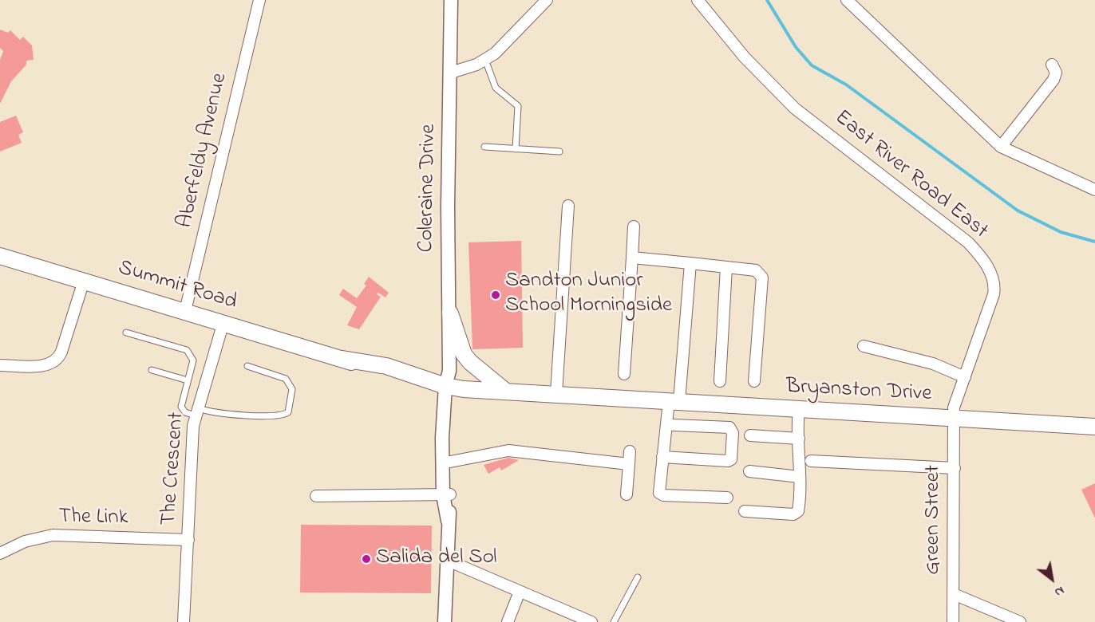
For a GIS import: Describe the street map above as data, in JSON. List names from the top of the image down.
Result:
{
  "streets": {
    "main road": ["Summit Road", "Bryanston Drive"],
    "street": [
      "Aberfeldy Avenue",
      "East River Road East",
      "Coleraine Drive",
      "The Crescent",
      "The Link",
      "Green Street"
    ]
  },
  "crossings": [
    ["Aberfeldy Avenue", "Summit Road"],
    ["East River Road East", "Bryanston Drive"],
    ["East River Road East", "Green Street"],
    ["Coleraine Drive", "Summit Road"],
    ["Coleraine Drive", "Bryanston Drive"],
    ["Summit Road", "Bryanston Drive"],
    ["Summit Road", "The Crescent"],
    ["Bryanston Drive", "Green Street"],
    ["The Crescent", "The Link"]
  ],
  "places": ["Sandton Junior School Morningside", "Salida del Sol"],
  "north": "bottom right"
}
